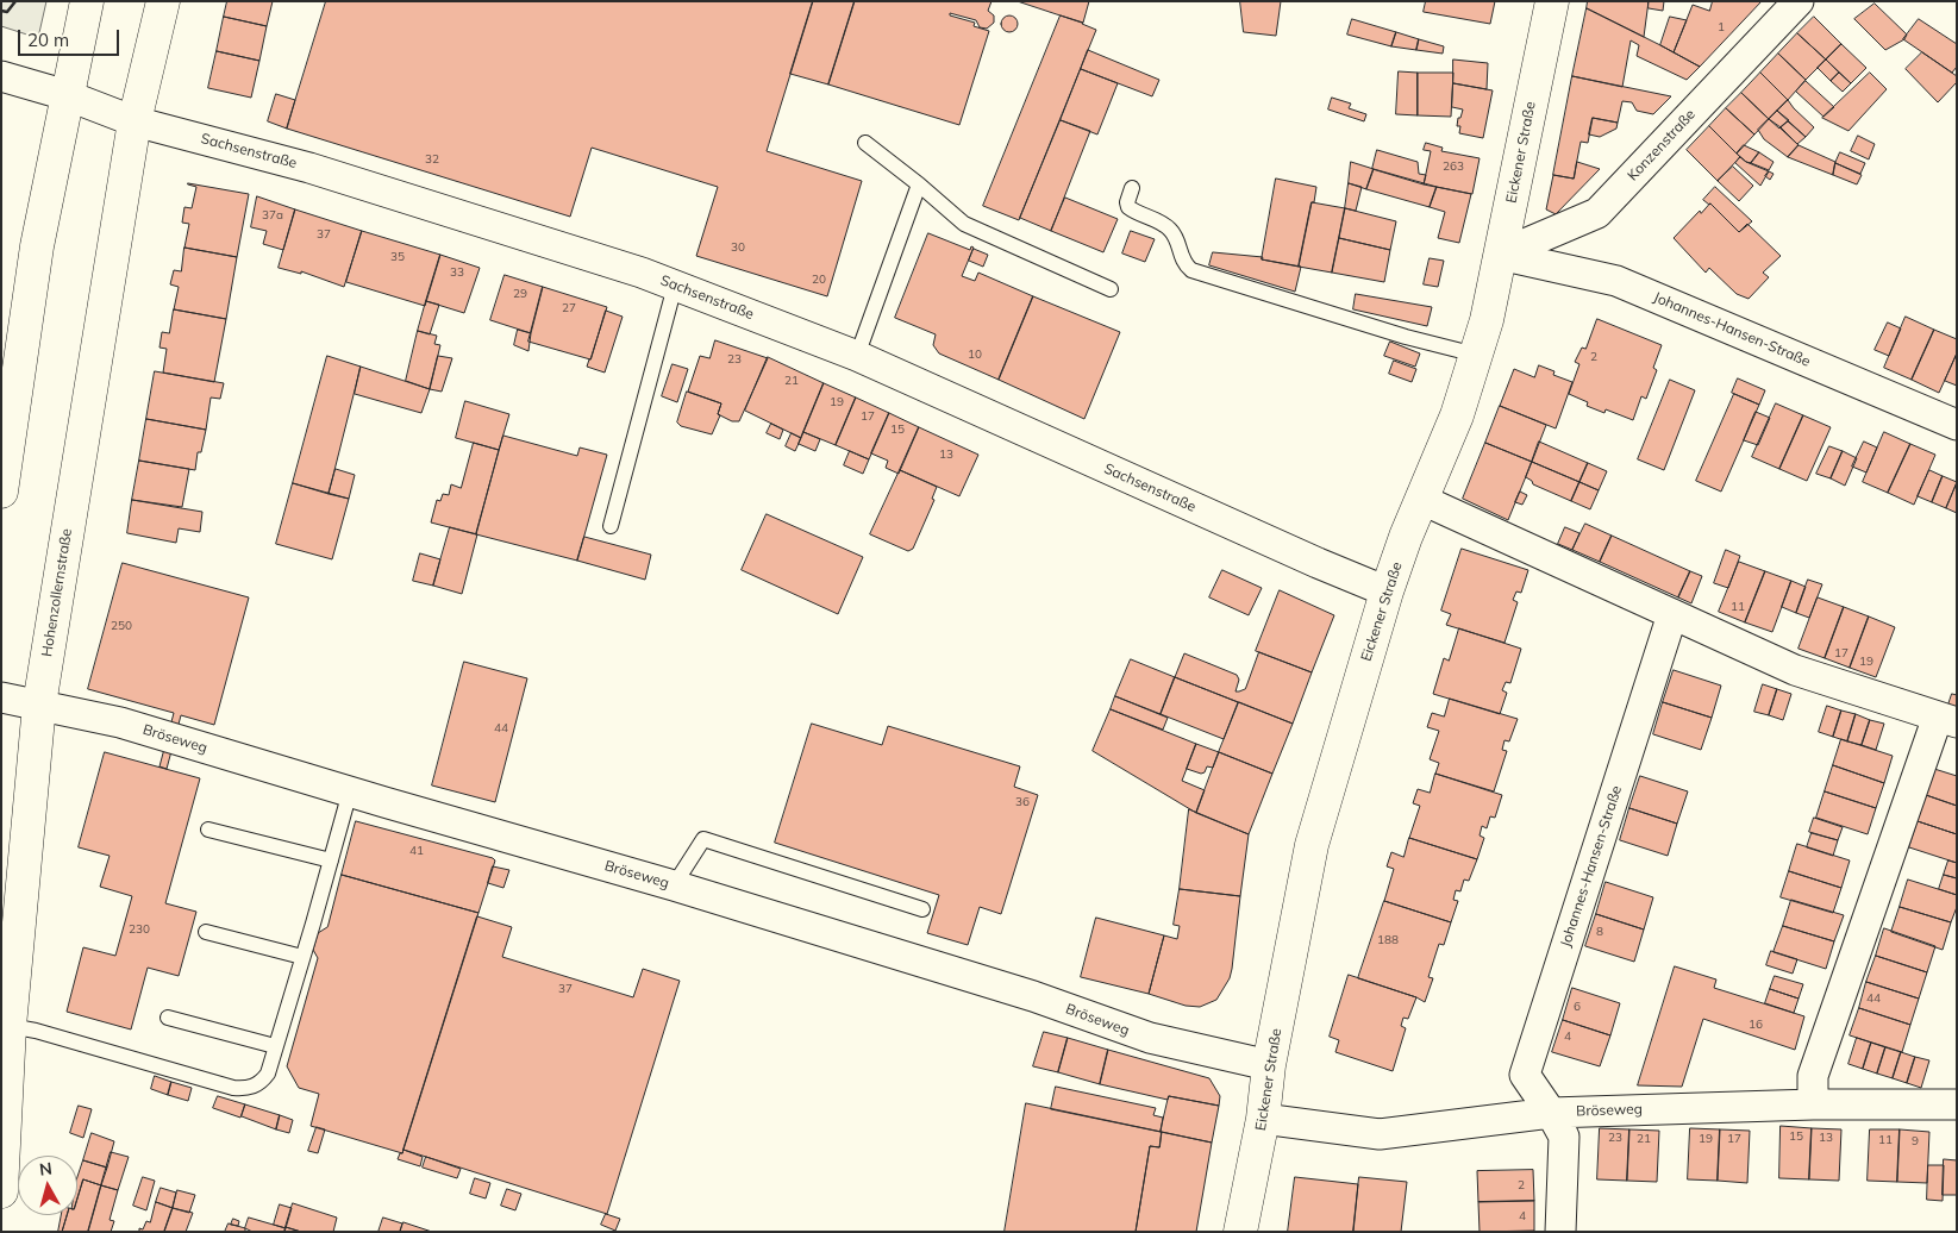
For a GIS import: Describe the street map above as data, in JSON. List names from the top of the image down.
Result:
{
  "streets": {
    "main road": ["Eickener Straße", "Hohenzollernstraße"],
    "street": [
      "Konzenstraße",
      "Sachsenstraße",
      "Johannes-Hansen-Straße",
      "Bröseweg"
    ]
  },
  "crossings": [
    ["Konzenstraße", "Eickener Straße"],
    ["Konzenstraße", "Johannes-Hansen-Straße"],
    ["Sachsenstraße", "Eickener Straße"],
    ["Sachsenstraße", "Hohenzollernstraße"],
    ["Eickener Straße", "Johannes-Hansen-Straße"],
    ["Eickener Straße", "Bröseweg"],
    ["Johannes-Hansen-Straße", "Bröseweg"],
    ["Hohenzollernstraße", "Bröseweg"]
  ],
  "house_numbers": [
    "1",
    "32",
    "263",
    "37a",
    "37",
    "30",
    "35",
    "33",
    "20",
    "29",
    "27",
    "10",
    "2",
    "23",
    "21",
    "19",
    "17",
    "15",
    "13",
    "11",
    "250",
    "17",
    "19",
    "44",
    "36",
    "41",
    "230",
    "8",
    "188",
    "37",
    "44",
    "6",
    "16",
    "4",
    "15",
    "23",
    "13",
    "21",
    "19",
    "17",
    "11",
    "9",
    "2",
    "4"
  ],
  "scale_bar": "20 m",
  "north": "top"
}
